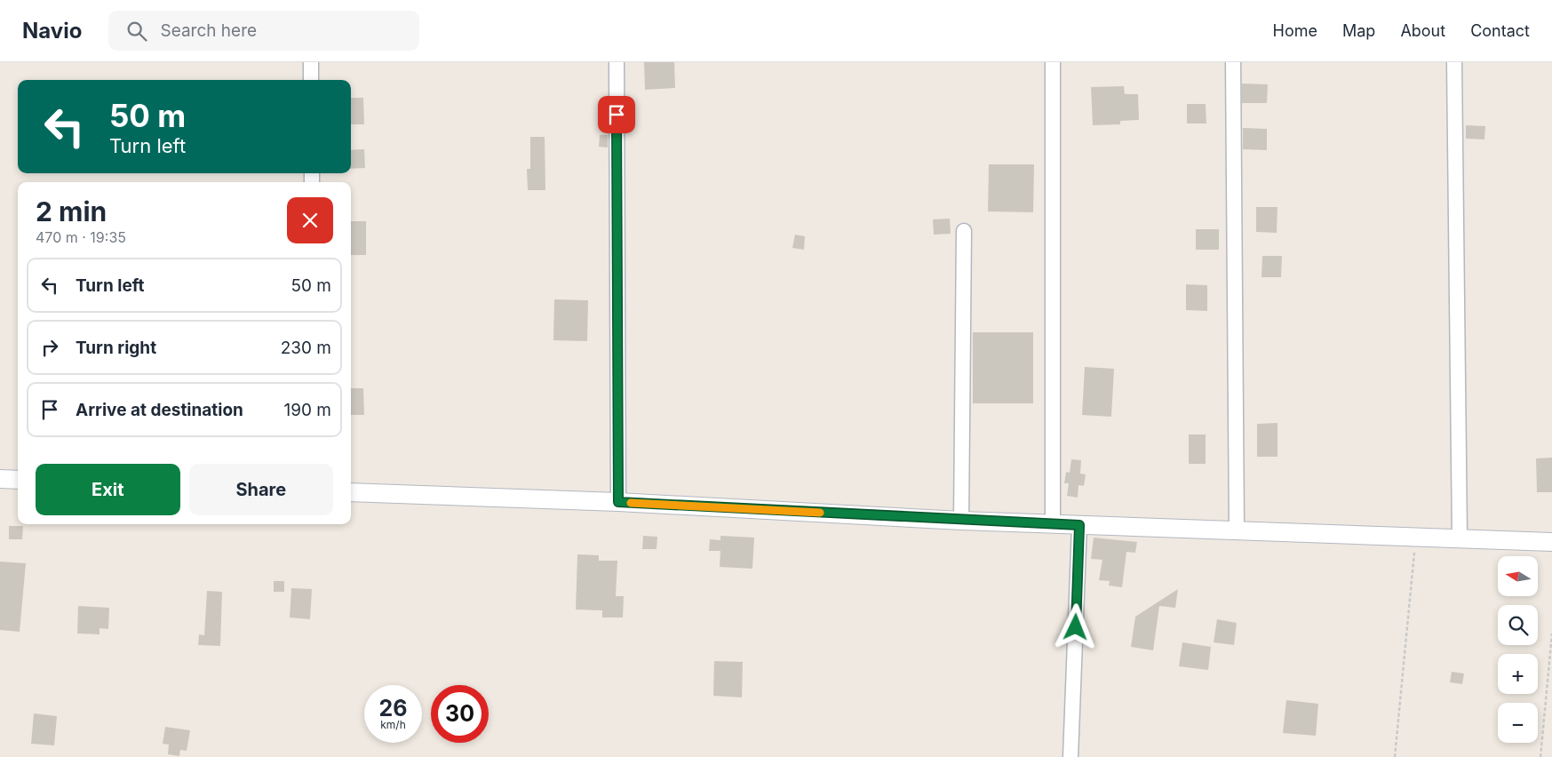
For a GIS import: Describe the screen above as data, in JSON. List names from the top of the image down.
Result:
{
  "north": "left",
  "page": {
    "header": "Navio",
    "search": "Search here",
    "nav": [
      "Home",
      "Map",
      "About",
      "Contact"
    ],
    "turn": ["50 m", "Turn left"],
    "heading": ["2 min", "470 m · 19:35"],
    "list": [
      {
        "name": "Turn left",
        "value": "50 m"
      },
      {
        "name": "Turn right",
        "value": "230 m"
      },
      {
        "name": "Arrive at destination",
        "value": "190 m"
      }
    ],
    "buttons": ["Exit", "Share"],
    "map_buttons": ["+", "−"],
    "speed": "26 km/h",
    "limit": "30"
  }
}
